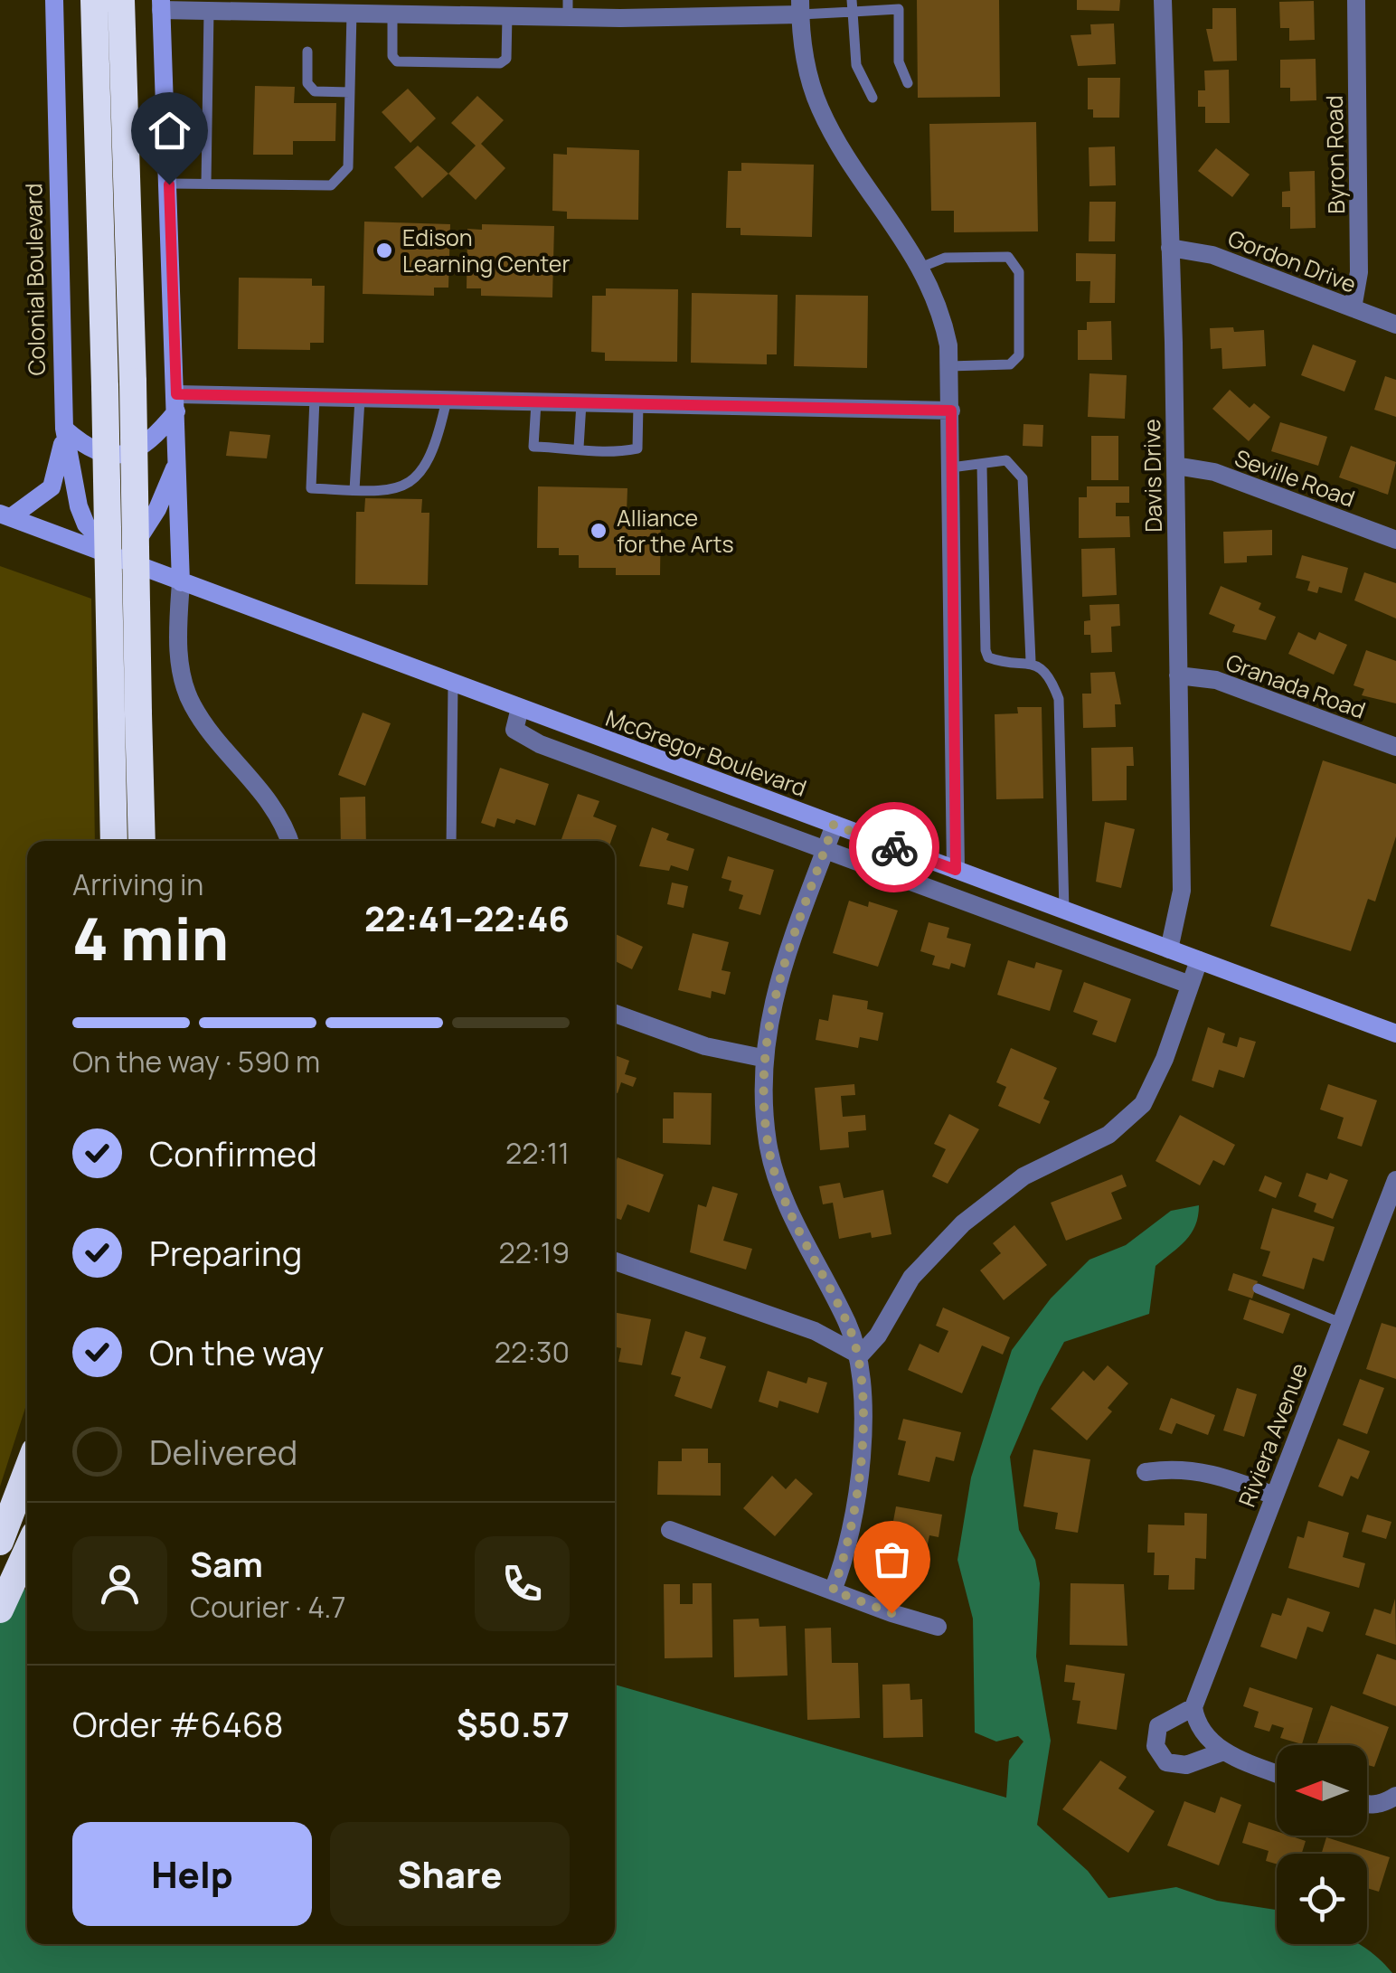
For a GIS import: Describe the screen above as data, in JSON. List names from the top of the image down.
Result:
{
  "streets": {
    "main road": ["Colonial Boulevard", "McGregor Boulevard"],
    "street": [
      "Byron Road",
      "Gordon Drive",
      "Davis Drive",
      "Seville Road",
      "Granada Road",
      "Riviera Avenue"
    ]
  },
  "crossings": [
    ["Byron Road", "Gordon Drive"],
    ["Gordon Drive", "Davis Drive"],
    ["Colonial Boulevard", "McGregor Boulevard"],
    ["Davis Drive", "Seville Road"],
    ["Davis Drive", "Granada Road"],
    ["Davis Drive", "McGregor Boulevard"]
  ],
  "places": ["Edison Learning Center", "Alliance for the Arts"],
  "north": "left",
  "page": {
    "heading": ["4 min", "Arriving in", "22:41–22:46"],
    "panel": [
      "Sam",
      "Courier · 4.7",
      "Order #6468",
      "$50.57"
    ],
    "bar": "On the way · 590 m",
    "list": [
      ["Confirmed", "22:11"],
      ["Preparing", "22:19"],
      ["On the way", "22:30"],
      "Delivered"
    ],
    "buttons": ["Help", "Share"]
  }
}
